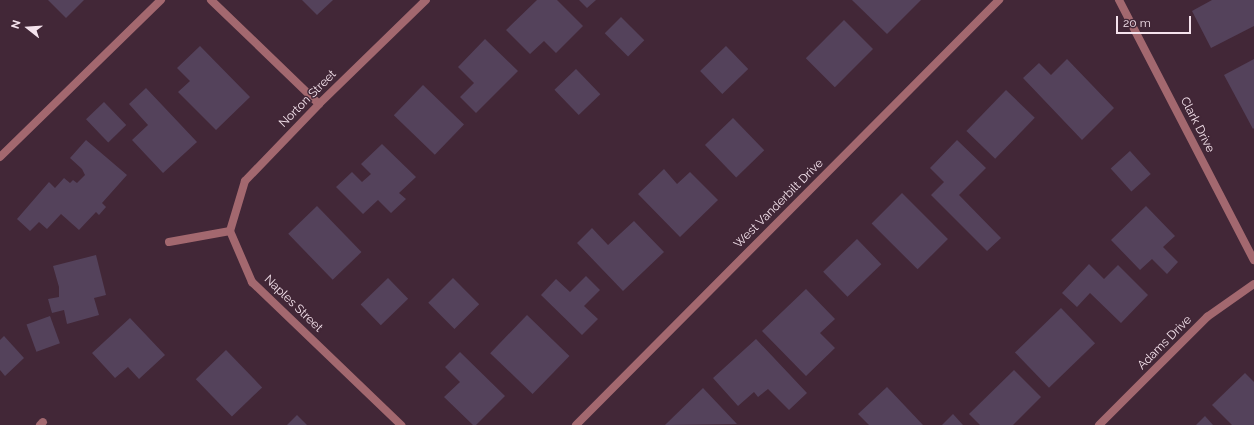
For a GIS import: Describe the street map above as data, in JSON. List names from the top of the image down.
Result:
{
  "streets": {
    "street": [
      "Norton Street",
      "Clark Drive",
      "West Vanderbilt Drive",
      "Naples Street",
      "Adams Drive"
    ]
  },
  "crossings": [
    ["Norton Street", "Naples Street"]
  ],
  "scale_bar": "20 m",
  "north": "left"
}
